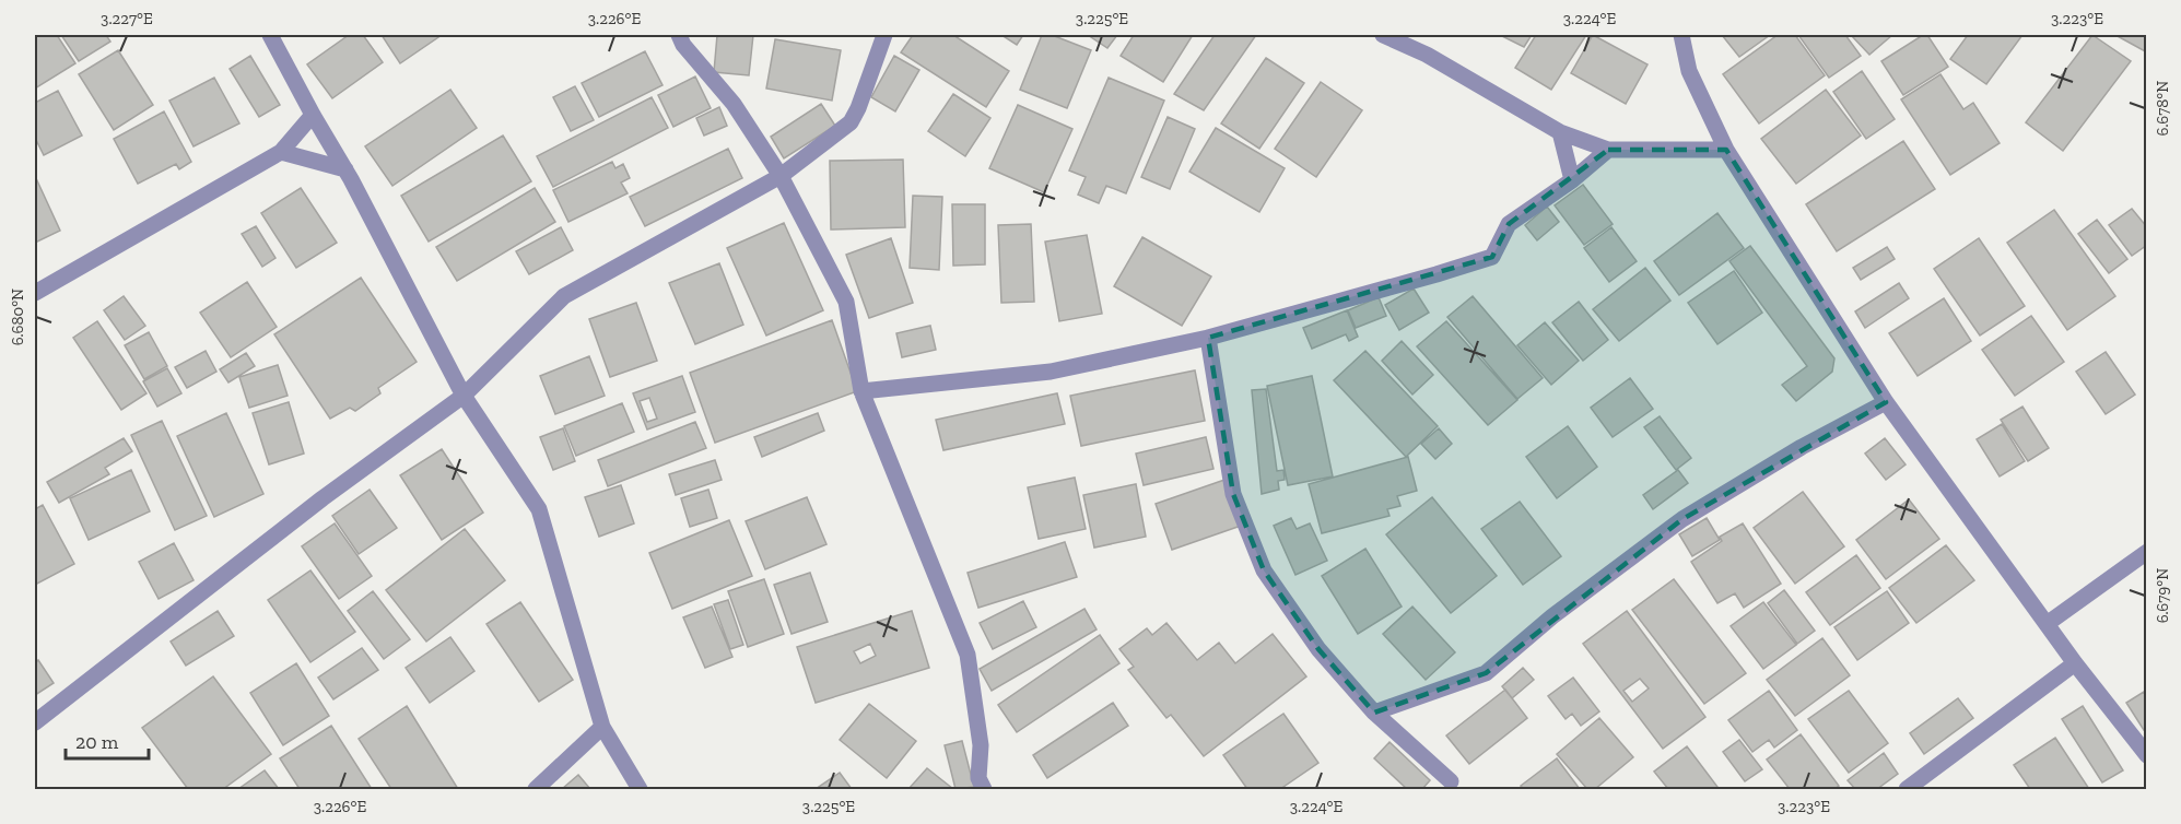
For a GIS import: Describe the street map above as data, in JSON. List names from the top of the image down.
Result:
{
  "scale_bar": "20 m",
  "coordinates": [
    "3.227°E",
    "3.226°E",
    "3.225°E",
    "3.224°E",
    "3.223°E",
    "6.678°N",
    "6.680°N",
    "6.679°N"
  ]
}
